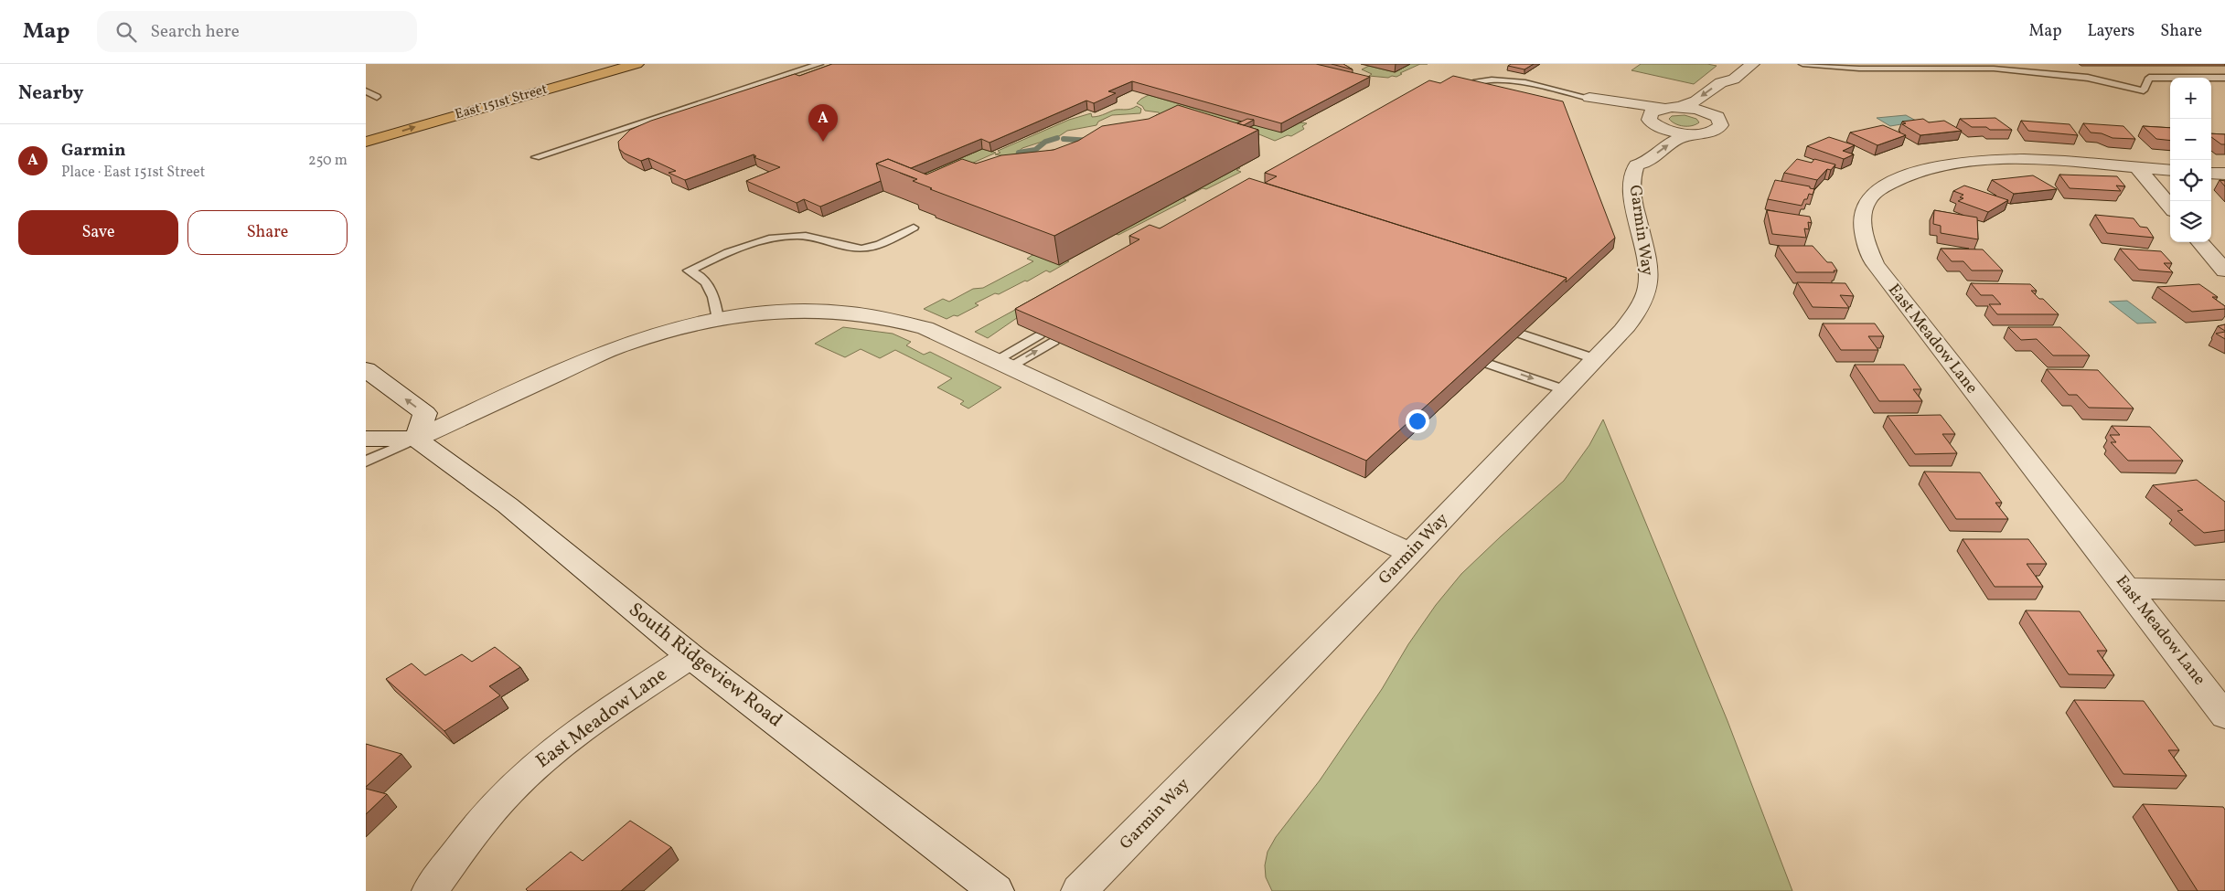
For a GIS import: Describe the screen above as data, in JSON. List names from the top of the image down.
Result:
{
  "streets": {
    "main road": ["East 151st Street"],
    "street": ["Garmin Way", "East Meadow Lane", "South Ridgeview Road"]
  },
  "crossings": [
    ["East Meadow Lane", "South Ridgeview Road"]
  ],
  "page": {
    "header": "Map",
    "search": "Search here",
    "nav": ["Map", "Layers", "Share"],
    "heading": "Nearby",
    "map_buttons": ["+", "−"],
    "pins": "A",
    "list": [
      {
        "mark": "A",
        "name": "Garmin",
        "note": "Place · East 151st Street",
        "value": "250 m"
      }
    ],
    "buttons": ["Save", "Share"]
  }
}
